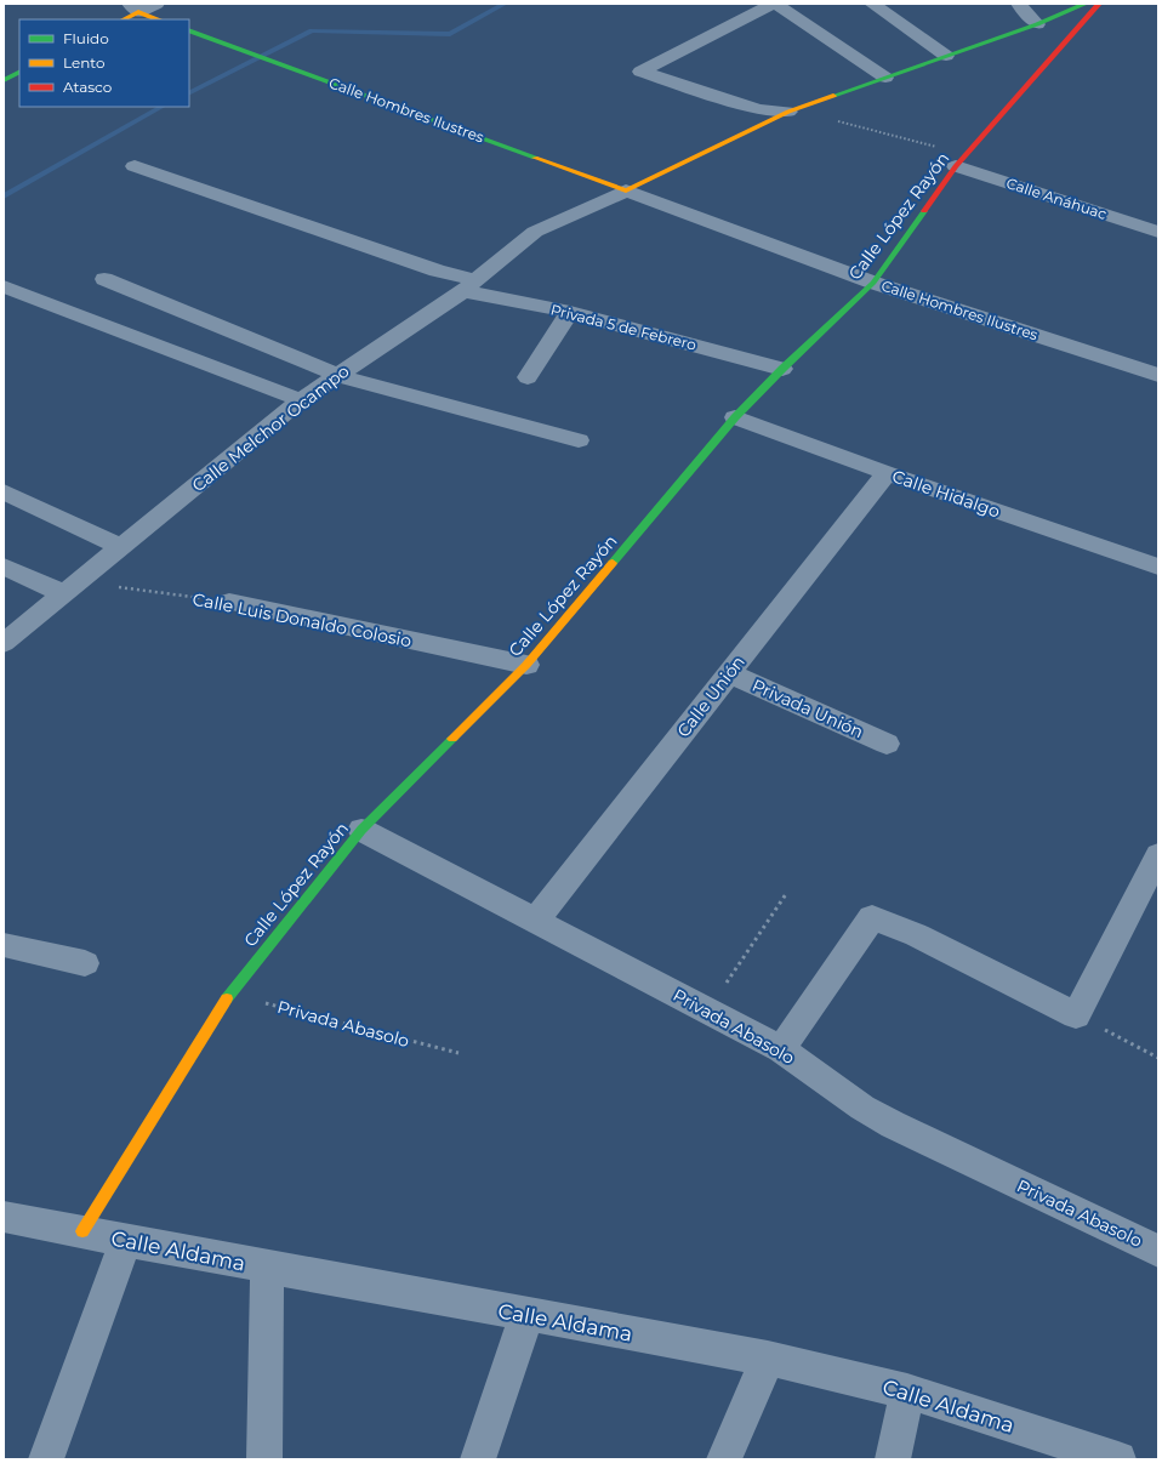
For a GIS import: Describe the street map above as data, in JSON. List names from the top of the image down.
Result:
{
  "streets": {
    "street": [
      "Calle Hombres Ilustres",
      "Calle Anáhuac",
      "Calle López Rayón",
      "Privada 5 de Febrero",
      "Calle Melchor Ocampo",
      "Calle Hidalgo",
      "Calle Luis Donaldo Colosio",
      "Calle Unión",
      "Privada Unión",
      "Privada Abasolo",
      "Calle Aldama"
    ]
  },
  "crossings": [
    ["Calle Hombres Ilustres", "Calle López Rayón"],
    ["Calle Hombres Ilustres", "Calle Melchor Ocampo"],
    ["Calle Anáhuac", "Calle López Rayón"],
    ["Calle López Rayón", "Privada 5 de Febrero"],
    ["Calle López Rayón", "Calle Hidalgo"],
    ["Calle López Rayón", "Calle Luis Donaldo Colosio"],
    ["Calle López Rayón", "Privada Abasolo"],
    ["Calle López Rayón", "Calle Aldama"],
    ["Privada 5 de Febrero", "Calle Melchor Ocampo"],
    ["Calle Melchor Ocampo", "Calle Luis Donaldo Colosio"],
    ["Calle Hidalgo", "Calle Unión"],
    ["Calle Unión", "Privada Unión"],
    ["Calle Unión", "Privada Abasolo"]
  ],
  "legend": ["Fluido", "Lento", "Atasco"]
}
